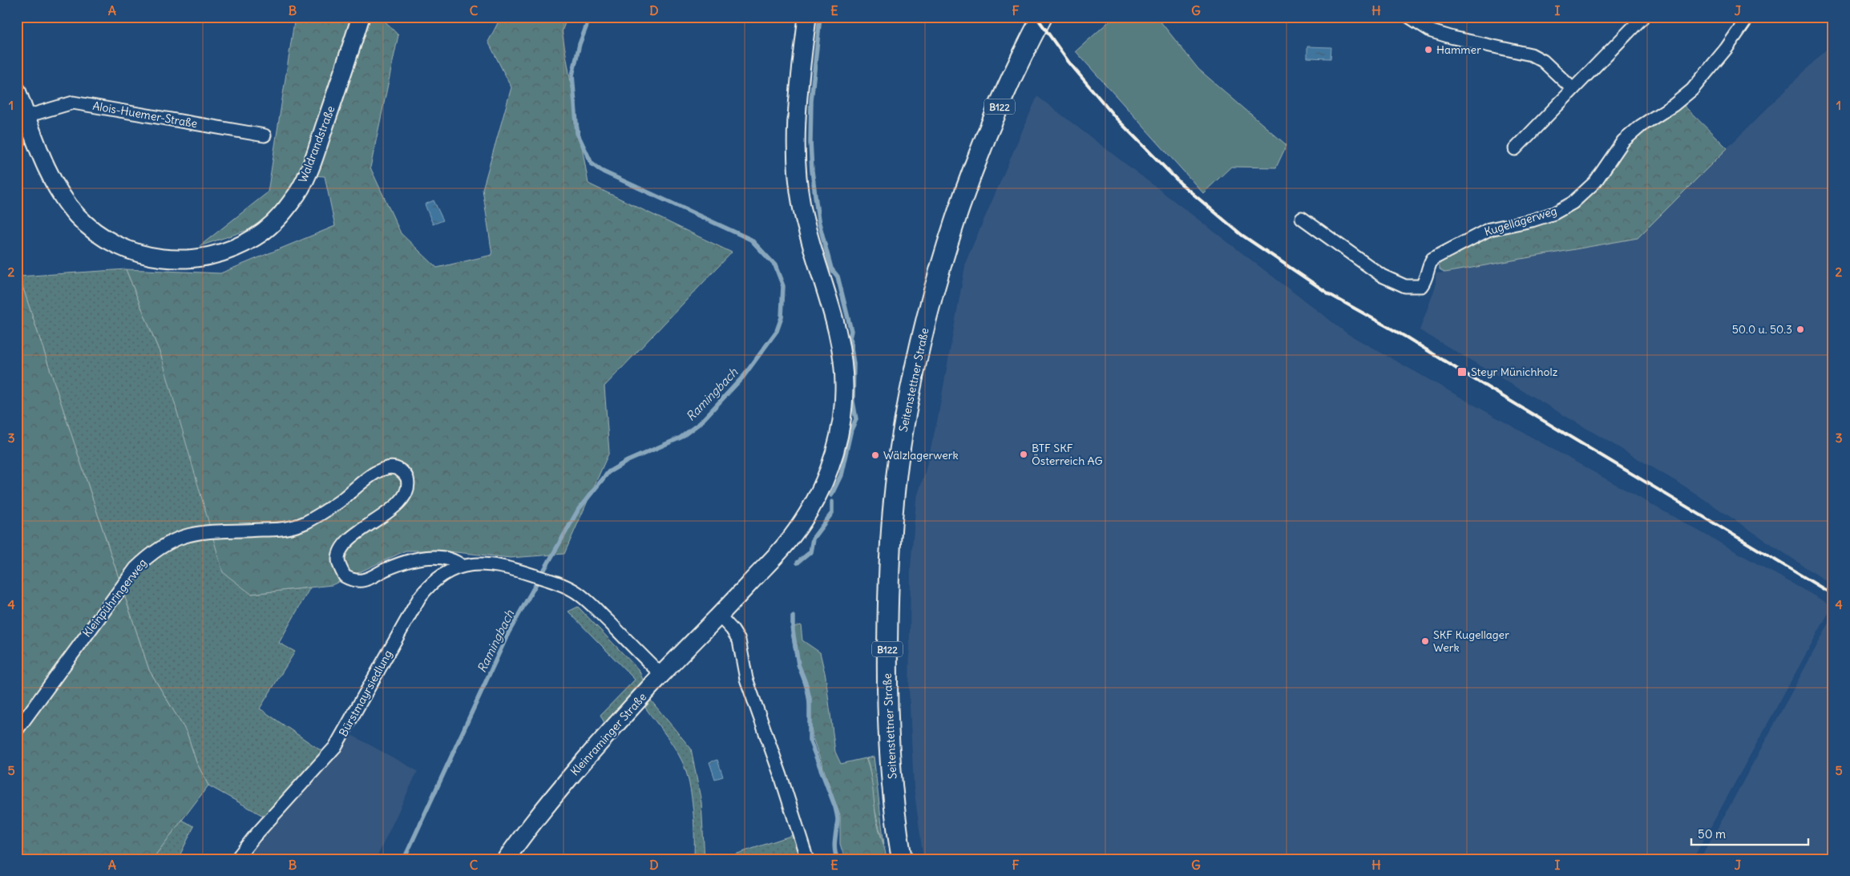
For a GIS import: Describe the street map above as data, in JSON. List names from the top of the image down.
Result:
{
  "streets": {
    "main road": [
      "B122",
      "Waldrandstraße",
      "Seitenstettner Straße",
      "Kleinraminger Straße"
    ],
    "street": [
      "Alois-Huemer-Straße",
      "Kugellagerweg",
      "Kleinpühringerweg",
      "Bürstmayrsiedlung"
    ]
  },
  "crossings": [
    ["Alois-Huemer-Straße", "Waldrandstraße"],
    ["Kleinpühringerweg", "Bürstmayrsiedlung"],
    ["Bürstmayrsiedlung", "Kleinraminger Straße"]
  ],
  "water": ["Ramingbach"],
  "places": {
    "other": [
      "Hammer",
      "50.0 u. 50.3",
      "BTF SKF Österreich AG",
      "Wälzlagerwerk",
      "SKF Kugellager Werk"
    ],
    "transit": ["Steyr Münichholz"]
  },
  "scale_bar": "50 m",
  "grid": {
    "columns": [
      "A",
      "B",
      "C",
      "D",
      "E",
      "F",
      "G",
      "H",
      "I",
      "J"
    ],
    "rows": [
      "1",
      "2",
      "3",
      "4",
      "5"
    ]
  }
}
